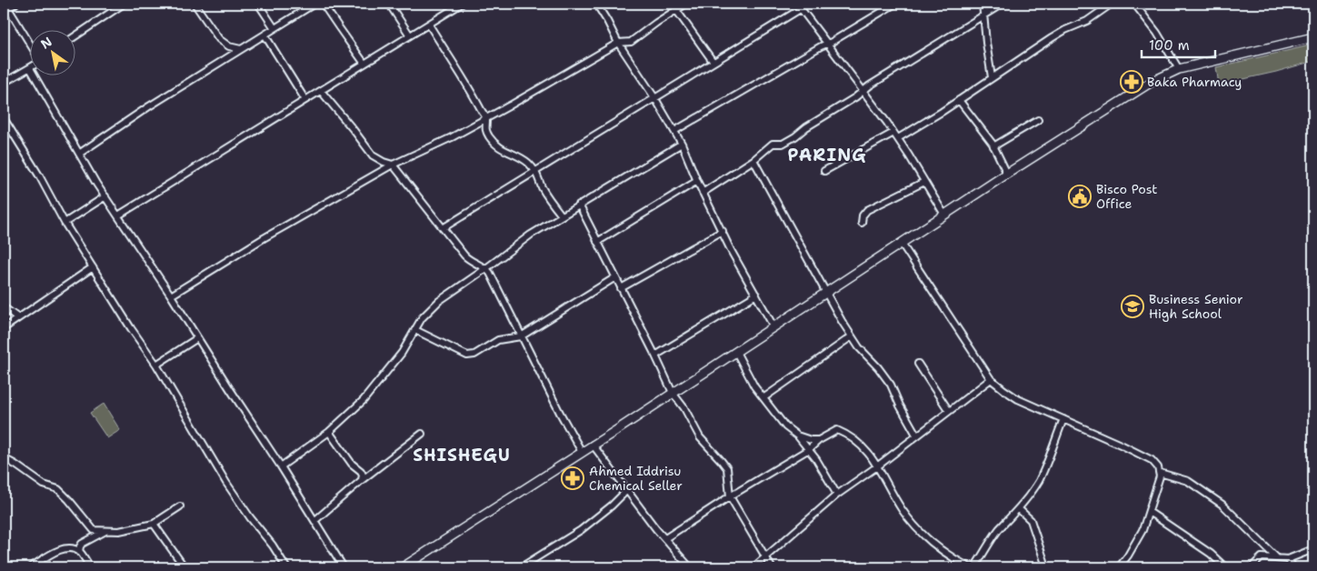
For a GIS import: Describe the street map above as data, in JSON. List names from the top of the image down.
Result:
{
  "districts": ["PARING", "SHISHEGU"],
  "places": {
    "pharmacy": ["Baka Pharmacy", "Ahmed Iddrisu Chemical Seller"],
    "public building": ["Bisco Post Office"],
    "school or university": ["Business Senior High School"]
  },
  "scale_bar": "100 m",
  "north": "top left"
}
